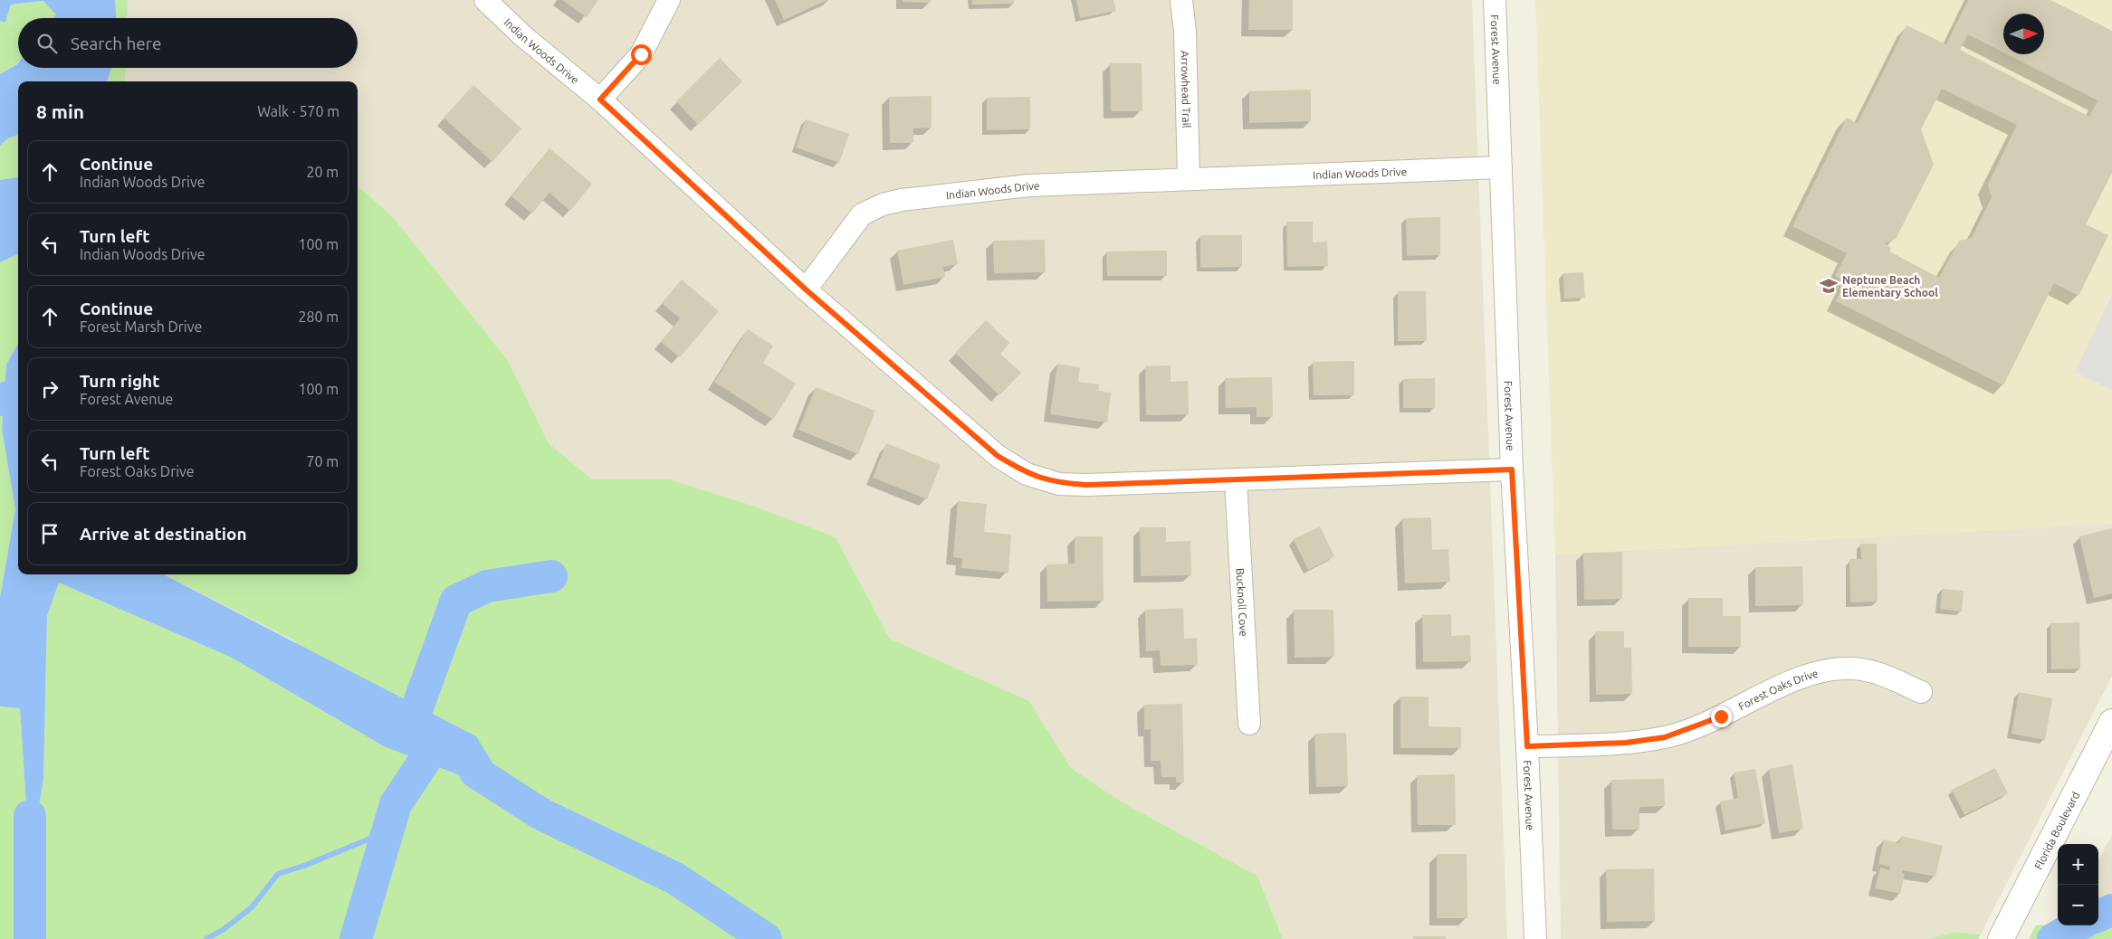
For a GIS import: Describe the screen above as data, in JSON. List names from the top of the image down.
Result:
{
  "streets": {
    "street": [
      "Forest Avenue",
      "Indian Woods Drive",
      "Arrowhead Trail",
      "Bucknoll Cove",
      "Forest Oaks Drive",
      "Florida Boulevard"
    ]
  },
  "crossings": [
    ["Forest Avenue", "Indian Woods Drive"],
    ["Forest Avenue", "Forest Oaks Drive"],
    ["Indian Woods Drive", "Arrowhead Trail"]
  ],
  "places": {
    "school or university": ["Neptune Beach Elementary School"]
  },
  "north": "right",
  "page": {
    "search": "Search here",
    "heading": ["8 min", "Walk · 570 m"],
    "list": [
      ["Continue", "Indian Woods Drive", "20 m"],
      ["Turn left", "Indian Woods Drive", "100 m"],
      ["Continue", "Forest Marsh Drive", "280 m"],
      ["Turn right", "Forest Avenue", "100 m"],
      ["Turn left", "Forest Oaks Drive", "70 m"],
      "Arrive at destination"
    ],
    "map_buttons": ["+", "−"]
  }
}
